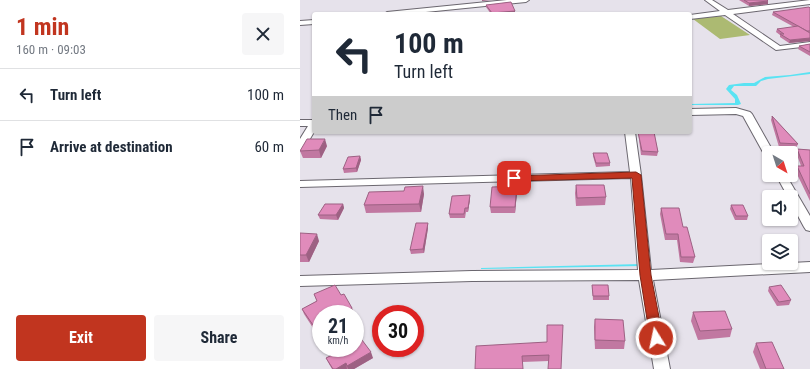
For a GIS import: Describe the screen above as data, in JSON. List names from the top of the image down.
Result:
{
  "north": "bottom right",
  "page": {
    "heading": ["1 min", "160 m · 09:03"],
    "turn": ["100 m", "Turn left"],
    "list": [
      {
        "name": "Turn left",
        "value": "100 m"
      },
      {
        "name": "Arrive at destination",
        "value": "60 m"
      }
    ],
    "then": "Then",
    "speed": "21 km/h",
    "limit": "30",
    "buttons": ["Exit", "Share"]
  }
}
